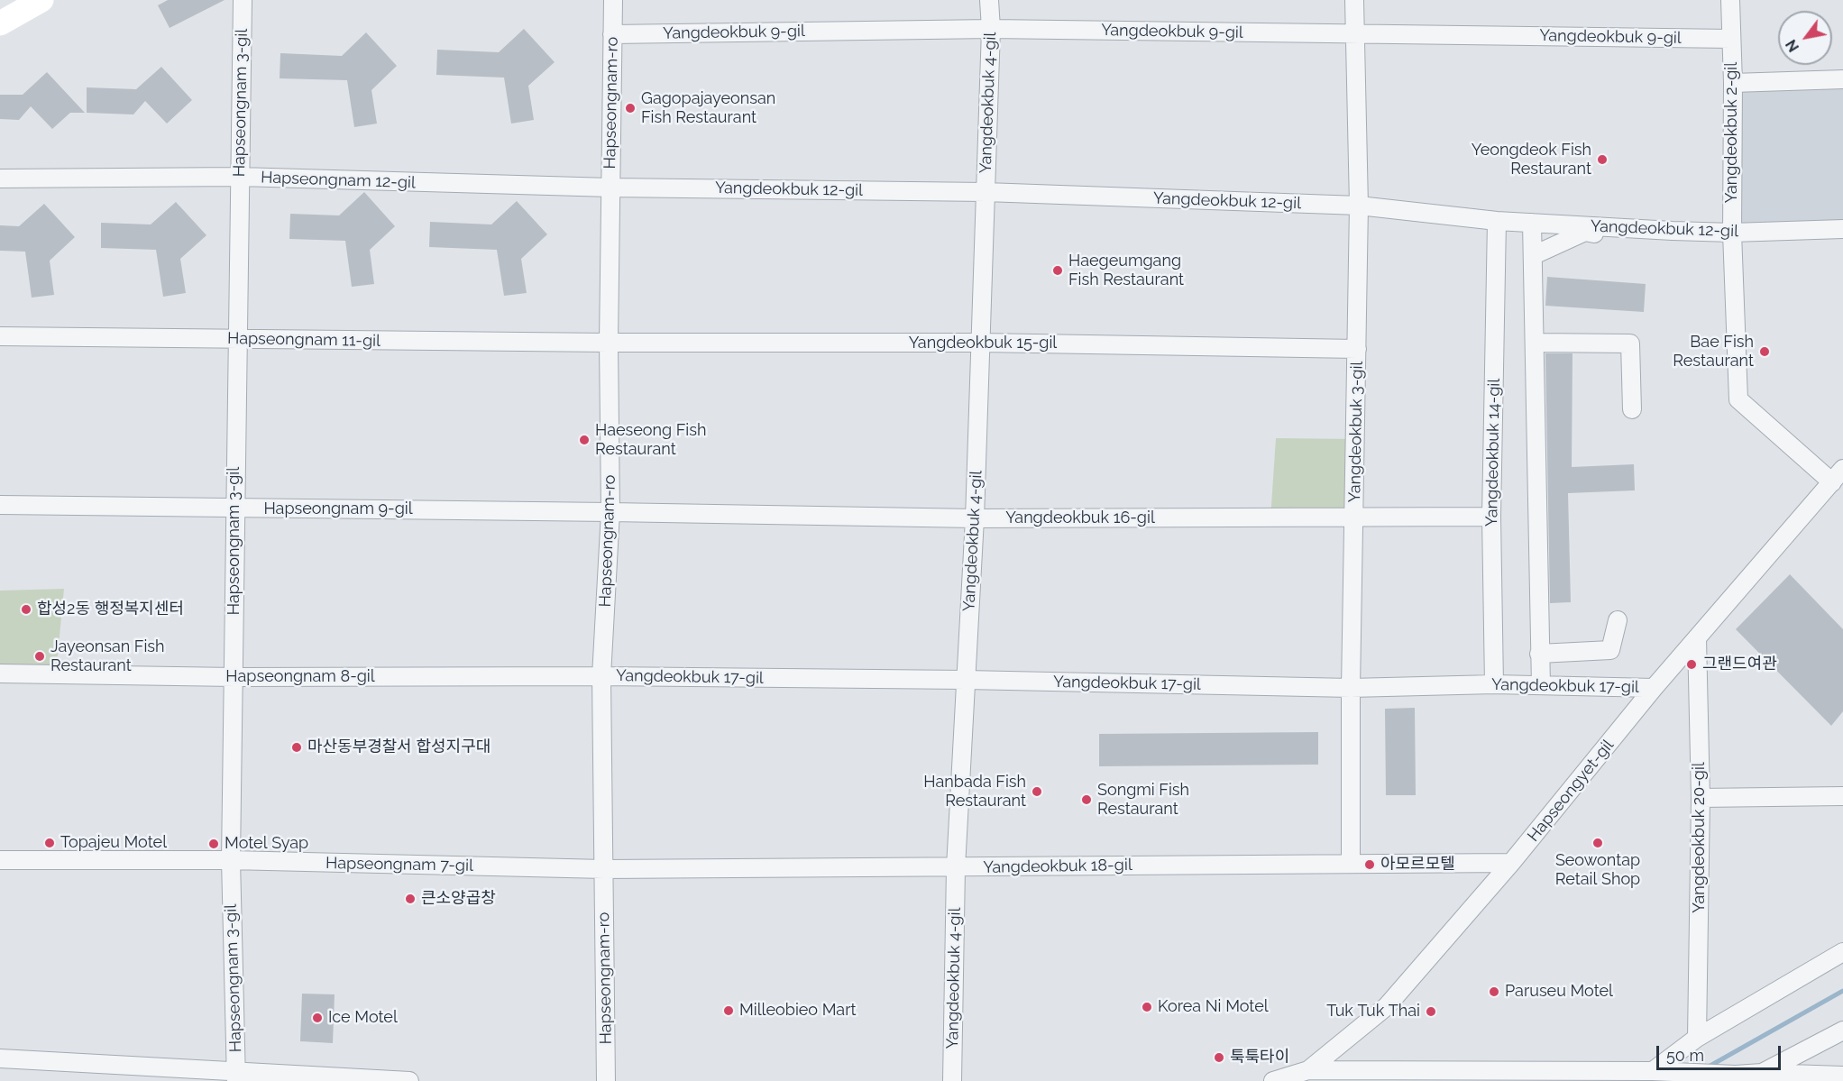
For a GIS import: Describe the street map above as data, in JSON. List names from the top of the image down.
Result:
{
  "streets": {
    "street": [
      "Yangdeokbuk 9-gil",
      "Hapseongnam 3-gil",
      "Hapseongnam-ro",
      "Yangdeokbuk 4-gil",
      "Yangdeokbuk 2-gil",
      "Hapseongnam 12-gil",
      "Yangdeokbuk 12-gil",
      "Hapseongnam 11-gil",
      "Yangdeokbuk 15-gil",
      "Yangdeokbuk 3-gil",
      "Yangdeokbuk 14-gil",
      "Hapseongnam 9-gil",
      "Yangdeokbuk 16-gil",
      "Hapseongnam 8-gil",
      "Yangdeokbuk 17-gil",
      "Hapseongyet-gil",
      "Yangdeokbuk 20-gil",
      "Hapseongnam 7-gil",
      "Yangdeokbuk 18-gil"
    ]
  },
  "crossings": [
    ["Yangdeokbuk 9-gil", "Hapseongnam-ro"],
    ["Yangdeokbuk 9-gil", "Yangdeokbuk 4-gil"],
    ["Yangdeokbuk 9-gil", "Yangdeokbuk 2-gil"],
    ["Yangdeokbuk 9-gil", "Yangdeokbuk 3-gil"],
    ["Hapseongnam 3-gil", "Hapseongnam 12-gil"],
    ["Hapseongnam 3-gil", "Hapseongnam 11-gil"],
    ["Hapseongnam 3-gil", "Hapseongnam 9-gil"],
    ["Hapseongnam 3-gil", "Hapseongnam 8-gil"],
    ["Hapseongnam 3-gil", "Hapseongnam 7-gil"],
    ["Hapseongnam-ro", "Hapseongnam 12-gil"],
    ["Hapseongnam-ro", "Yangdeokbuk 12-gil"],
    ["Hapseongnam-ro", "Hapseongnam 11-gil"],
    ["Hapseongnam-ro", "Yangdeokbuk 15-gil"],
    ["Hapseongnam-ro", "Hapseongnam 9-gil"],
    ["Hapseongnam-ro", "Yangdeokbuk 16-gil"],
    ["Hapseongnam-ro", "Hapseongnam 8-gil"],
    ["Hapseongnam-ro", "Yangdeokbuk 17-gil"],
    ["Hapseongnam-ro", "Hapseongnam 7-gil"],
    ["Hapseongnam-ro", "Yangdeokbuk 18-gil"],
    ["Yangdeokbuk 4-gil", "Yangdeokbuk 12-gil"],
    ["Yangdeokbuk 4-gil", "Yangdeokbuk 15-gil"],
    ["Yangdeokbuk 4-gil", "Yangdeokbuk 16-gil"],
    ["Yangdeokbuk 4-gil", "Yangdeokbuk 17-gil"],
    ["Yangdeokbuk 4-gil", "Yangdeokbuk 18-gil"],
    ["Yangdeokbuk 2-gil", "Yangdeokbuk 12-gil"],
    ["Yangdeokbuk 2-gil", "Hapseongyet-gil"],
    ["Hapseongnam 12-gil", "Yangdeokbuk 12-gil"],
    ["Yangdeokbuk 12-gil", "Yangdeokbuk 3-gil"],
    ["Yangdeokbuk 12-gil", "Yangdeokbuk 14-gil"],
    ["Hapseongnam 11-gil", "Yangdeokbuk 15-gil"],
    ["Yangdeokbuk 15-gil", "Yangdeokbuk 3-gil"],
    ["Yangdeokbuk 3-gil", "Yangdeokbuk 16-gil"],
    ["Yangdeokbuk 3-gil", "Yangdeokbuk 17-gil"],
    ["Yangdeokbuk 3-gil", "Yangdeokbuk 18-gil"],
    ["Yangdeokbuk 14-gil", "Yangdeokbuk 16-gil"],
    ["Yangdeokbuk 14-gil", "Yangdeokbuk 17-gil"],
    ["Hapseongnam 9-gil", "Yangdeokbuk 16-gil"],
    ["Hapseongnam 8-gil", "Yangdeokbuk 17-gil"],
    ["Yangdeokbuk 17-gil", "Hapseongyet-gil"],
    ["Hapseongyet-gil", "Yangdeokbuk 20-gil"],
    ["Hapseongyet-gil", "Yangdeokbuk 18-gil"],
    ["Hapseongnam 7-gil", "Yangdeokbuk 18-gil"]
  ],
  "places": [
    "Gagopajayeonsan Fish Restaurant",
    "Yeongdeok Fish Restaurant",
    "Haegeumgang Fish Restaurant",
    "Bae Fish Restaurant",
    "Haeseong Fish Restaurant",
    "합성2동 행정복지센터",
    "Jayeonsan Fish Restaurant",
    "그랜드여관",
    "마산동부경찰서 합성지구대",
    "Hanbada Fish Restaurant",
    "Songmi Fish Restaurant",
    "Topajeu Motel",
    "Seowontap Retail Shop",
    "Motel Syap",
    "아모르모텔",
    "큰소양곱창",
    "Paruseu Motel",
    "Korea Ni Motel",
    "Milleobieo Mart",
    "Tuk Tuk Thai",
    "Ice Motel",
    "툭툭타이"
  ],
  "scale_bar": "50 m",
  "north": "bottom left"
}
